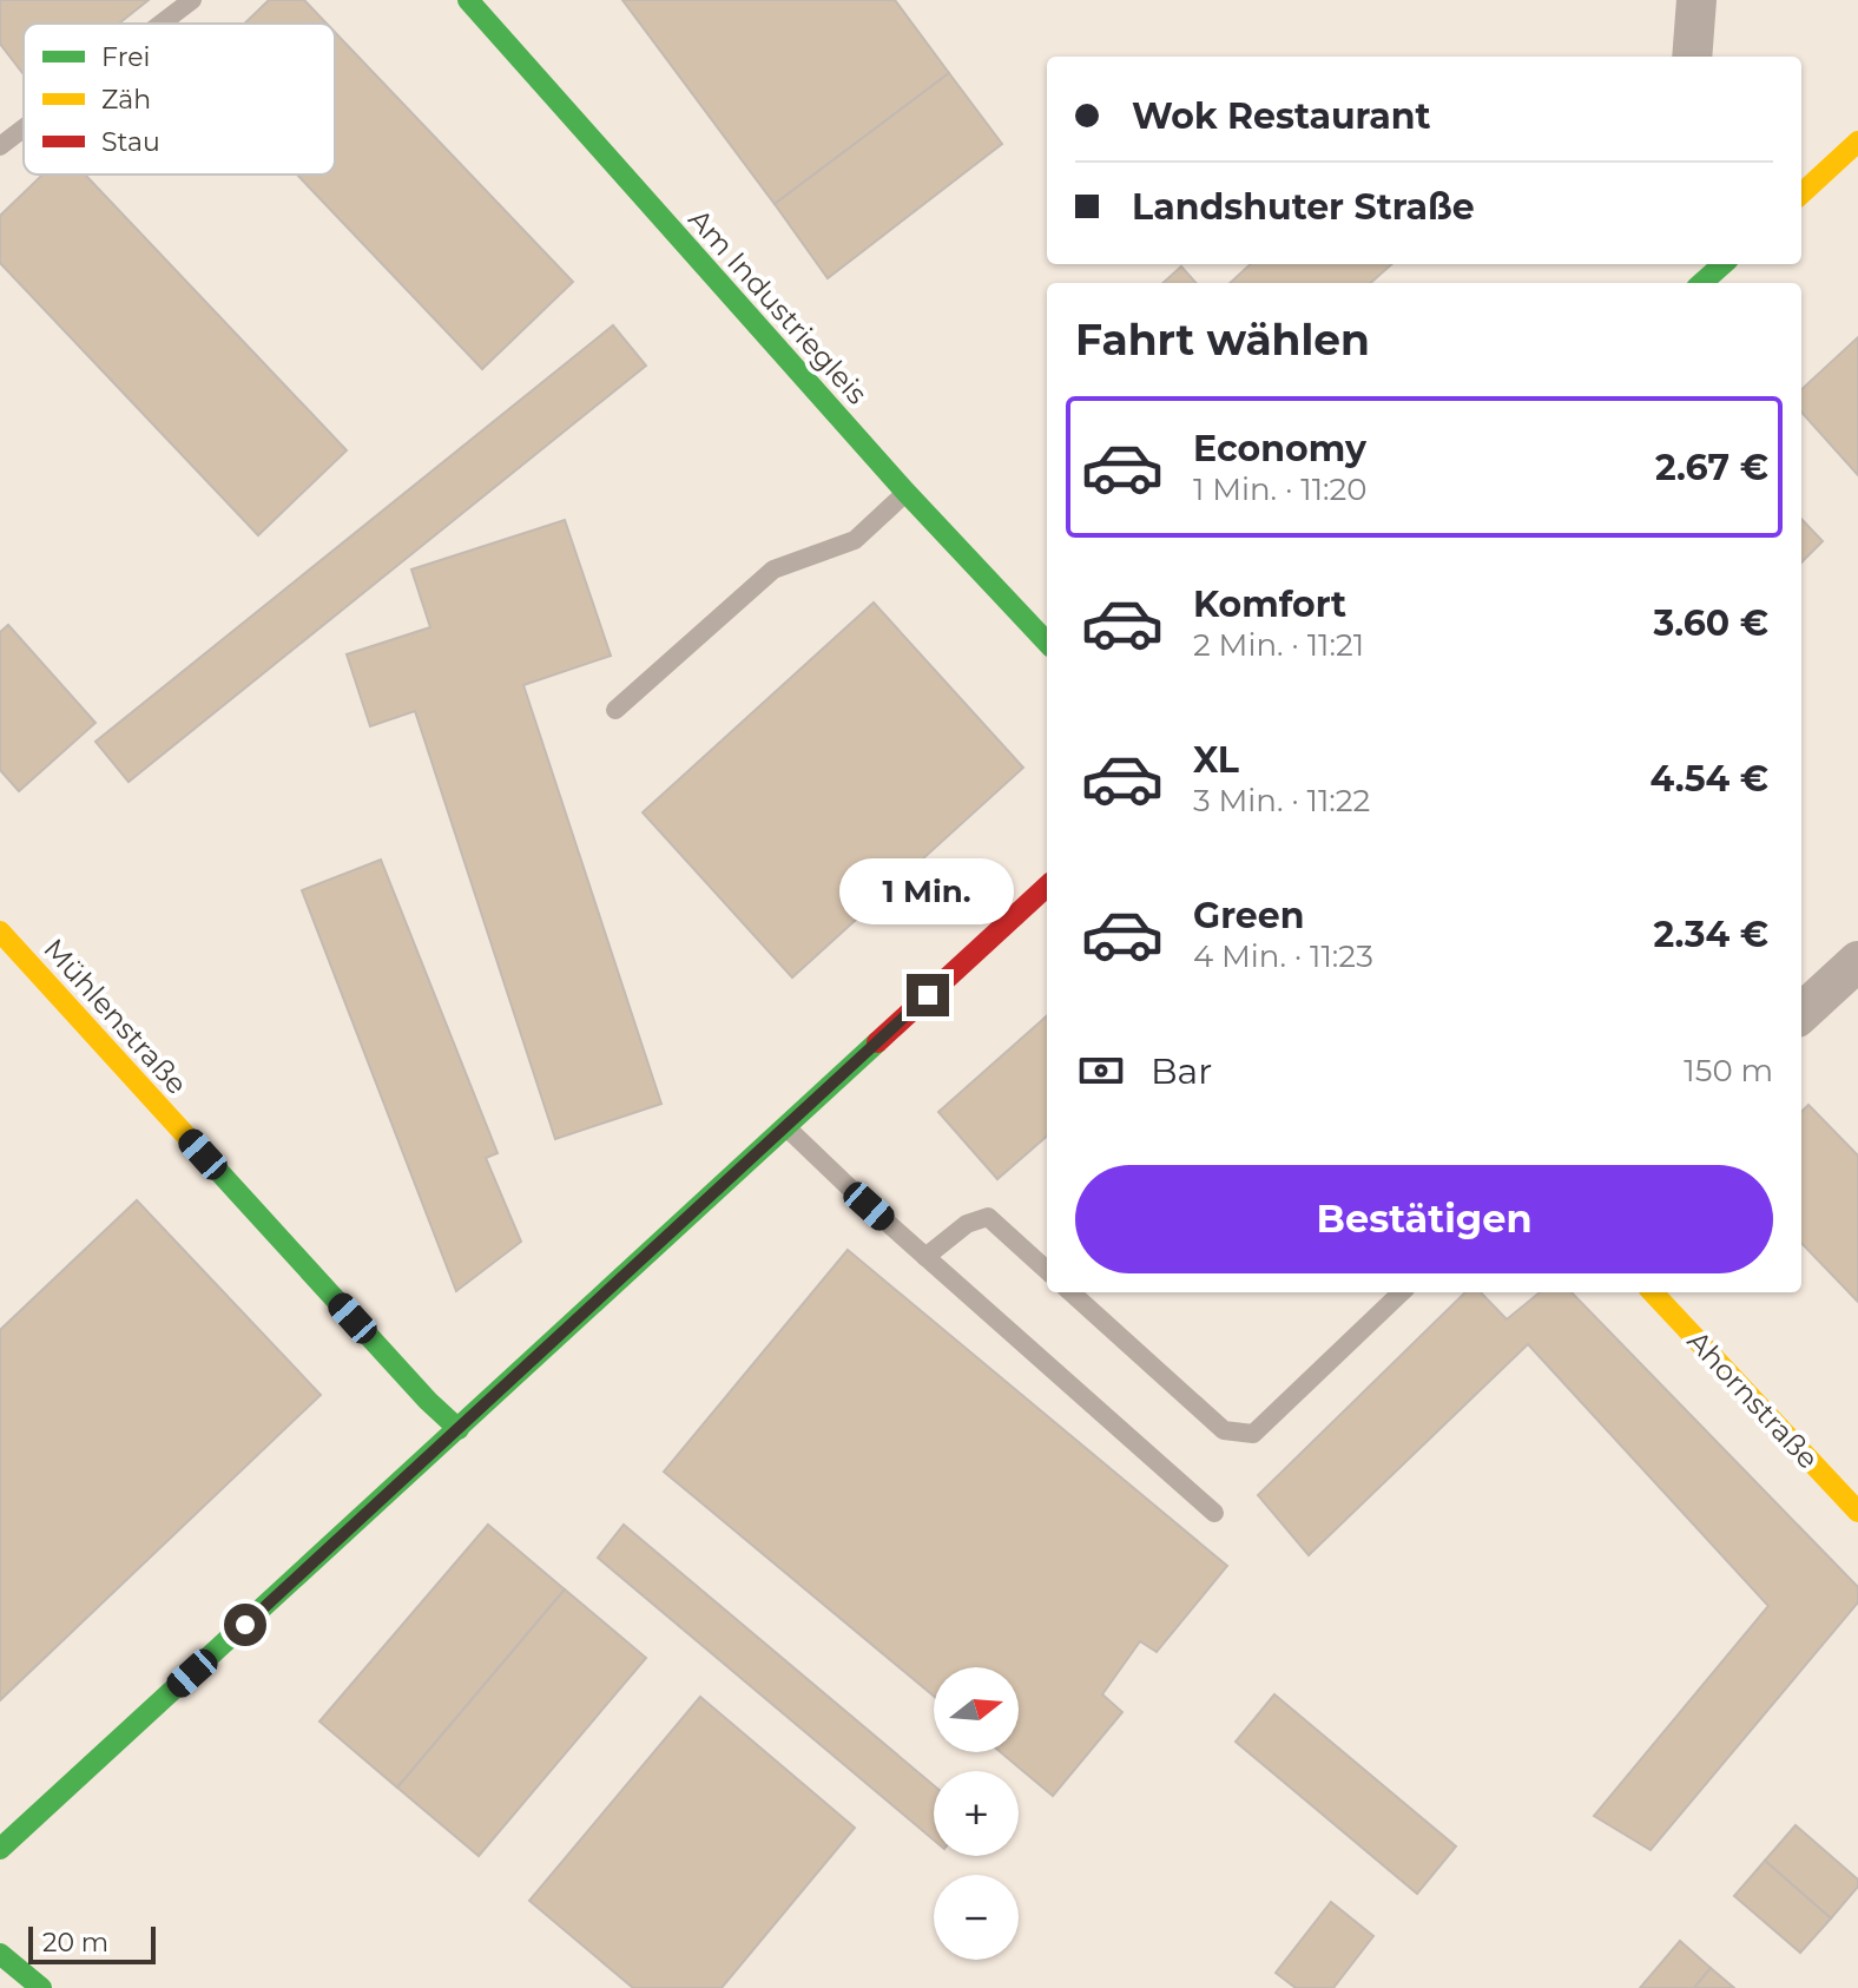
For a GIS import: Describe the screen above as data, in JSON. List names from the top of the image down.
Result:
{
  "streets": {
    "street": ["Am Industriegleis", "Mühlenstraße", "Ahornstraße"]
  },
  "legend": ["Frei", "Zäh", "Stau"],
  "scale_bar": "20 m",
  "north": "right",
  "page": {
    "banner": ["Wok Restaurant", "Landshuter Straße"],
    "heading": "Fahrt wählen",
    "list": [
      {
        "name": "Economy",
        "note": "1 Min. · 11:20",
        "value": "2.67 €"
      },
      {
        "name": "Komfort",
        "note": "2 Min. · 11:21",
        "value": "3.60 €"
      },
      {
        "name": "XL",
        "note": "3 Min. · 11:22",
        "value": "4.54 €"
      },
      {
        "name": "Green",
        "note": "4 Min. · 11:23",
        "value": "2.34 €"
      }
    ],
    "bubble": "1 Min.",
    "pay": ["Bar", "150 m"],
    "buttons": "Bestätigen",
    "map_buttons": ["+", "−"],
    "scale": "20 m"
  }
}
